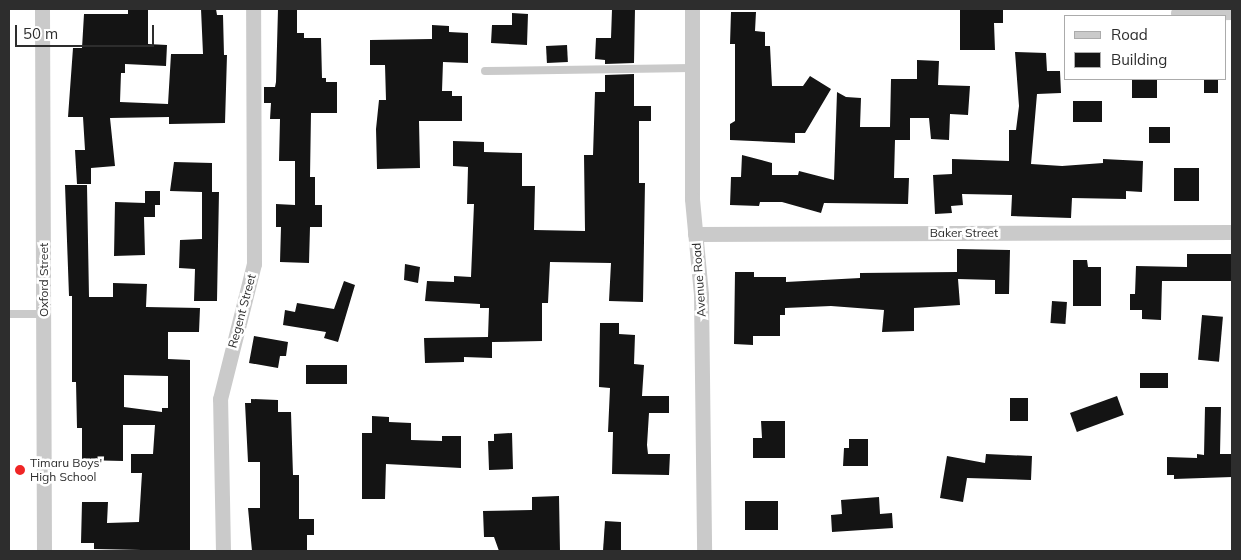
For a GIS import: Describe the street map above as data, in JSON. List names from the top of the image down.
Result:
{
  "streets": {
    "street": [
      "Baker Street",
      "Oxford Street",
      "Avenue Road",
      "Regent Street"
    ]
  },
  "crossings": [
    ["Baker Street", "Avenue Road"]
  ],
  "places": ["Timaru Boys' High School"],
  "legend": ["Road", "Building"],
  "scale_bar": "50 m"
}
